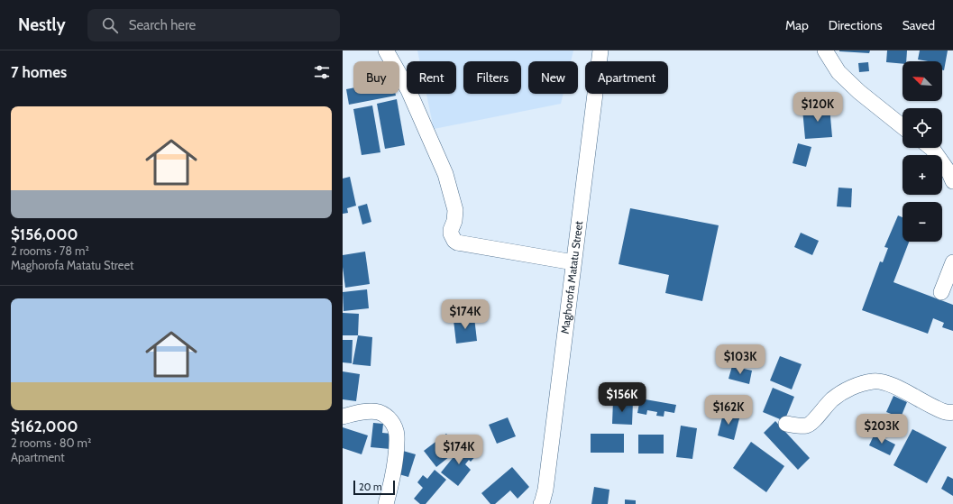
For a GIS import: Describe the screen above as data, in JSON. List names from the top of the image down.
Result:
{
  "streets": {
    "street": ["Maghorofa Matatu Street"]
  },
  "scale_bar": "20 m",
  "north": "top left",
  "page": {
    "header": "Nestly",
    "search": "Search here",
    "nav": ["Map", "Directions", "Saved"],
    "heading": "7 homes",
    "map_buttons": ["+", "−"],
    "chip": [
      "Buy",
      "Rent",
      "Filters",
      "New",
      "Apartment"
    ],
    "price": [
      "$120K",
      "$174K",
      "$103K",
      "$156K",
      "$162K",
      "$203K",
      "$174K"
    ],
    "list": [
      {
        "name": "$156,000",
        "note": "2 rooms · 78 m² · Maghorofa Matatu Street"
      },
      {
        "name": "$162,000",
        "note": "2 rooms · 80 m² · Apartment"
      }
    ],
    "scale": "20 m"
  }
}
